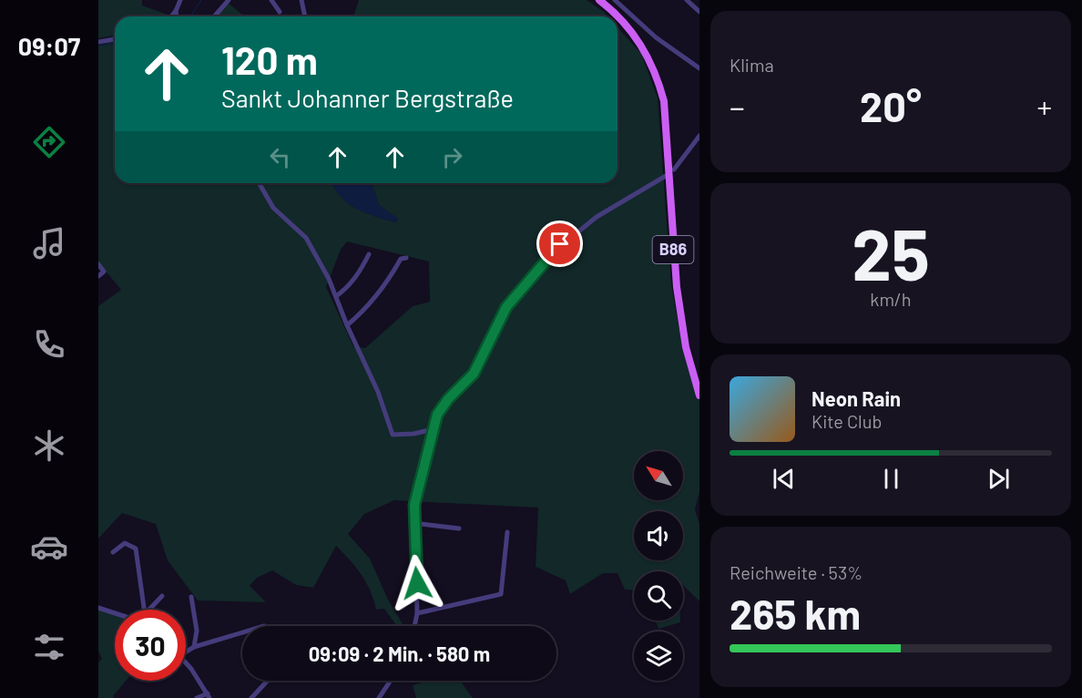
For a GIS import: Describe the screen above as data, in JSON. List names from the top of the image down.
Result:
{
  "streets": {
    "main road": ["B86"]
  },
  "north": "top left",
  "page": {
    "tabs": "09:07",
    "tile": [
      "Klima",
      ["25", "km/h"],
      ["Reichweite · 53%", "265 km"]
    ],
    "turn": ["120 m", "Sankt Johanner Bergstraße"],
    "heat": ["−", "20°", "+"],
    "song": ["Neon Rain", "Kite Club"],
    "limit": "30",
    "trip": "09:09 · 2 Min. · 580 m"
  }
}
